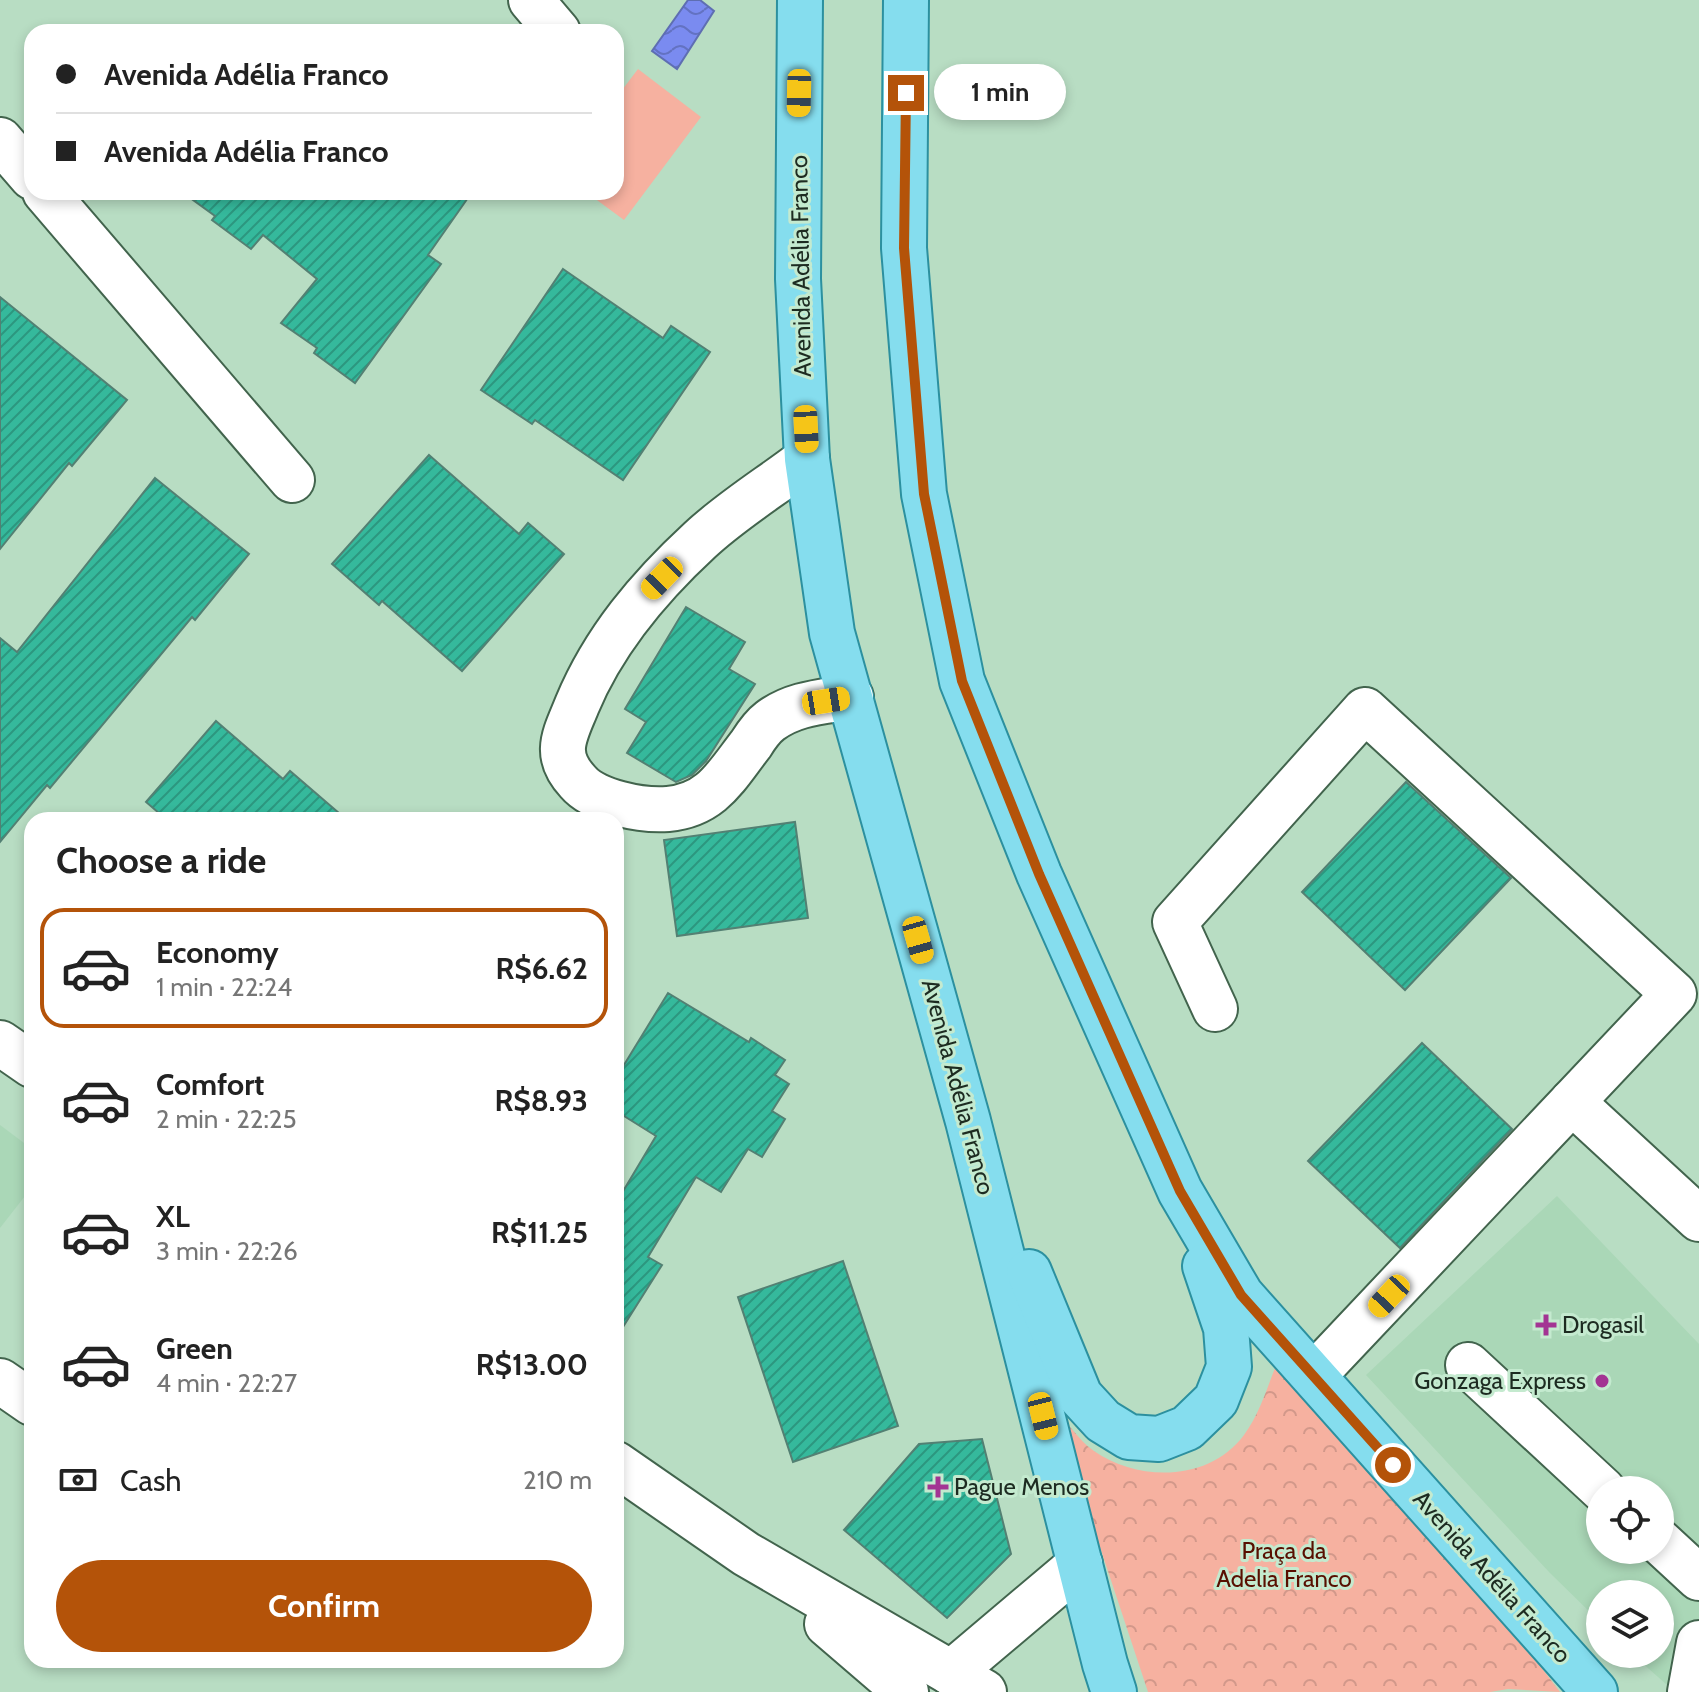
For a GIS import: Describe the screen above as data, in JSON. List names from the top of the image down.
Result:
{
  "streets": {
    "main road": ["Avenida Adélia Franco"]
  },
  "parks": ["Praça da Adelia Franco"],
  "places": {
    "health": ["Drogasil", "Pague Menos"],
    "other": ["Gonzaga Express"]
  },
  "page": {
    "banner": ["Avenida Adélia Franco", "Avenida Adélia Franco"],
    "bubble": "1 min",
    "heading": "Choose a ride",
    "list": [
      {
        "name": "Economy",
        "note": "1 min · 22:24",
        "value": "R$6.62"
      },
      {
        "name": "Comfort",
        "note": "2 min · 22:25",
        "value": "R$8.93"
      },
      {
        "name": "XL",
        "note": "3 min · 22:26",
        "value": "R$11.25"
      },
      {
        "name": "Green",
        "note": "4 min · 22:27",
        "value": "R$13.00"
      }
    ],
    "pay": ["Cash", "210 m"],
    "buttons": "Confirm"
  }
}
